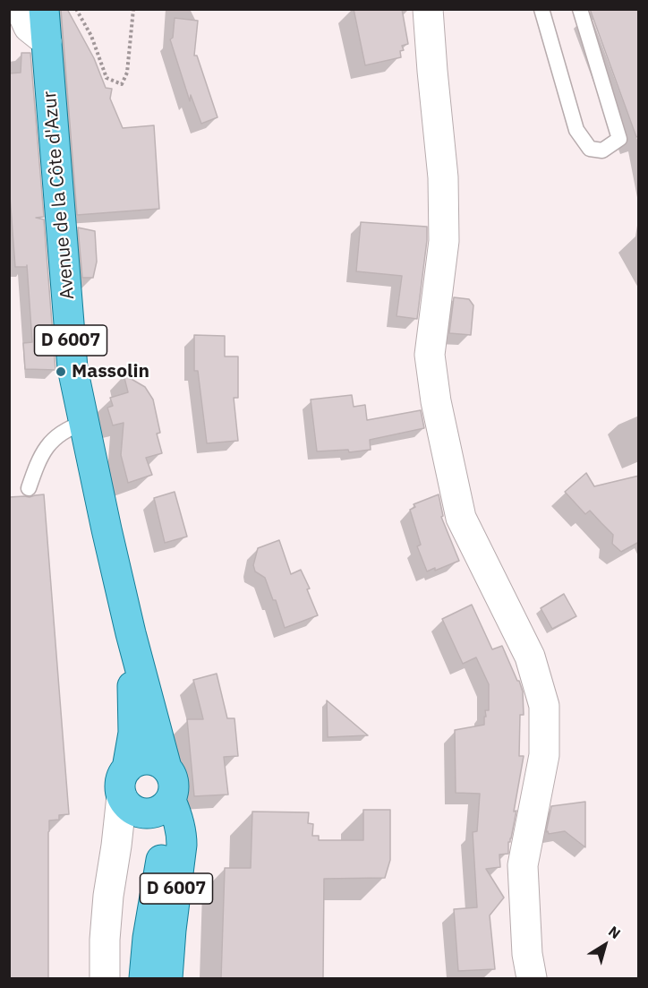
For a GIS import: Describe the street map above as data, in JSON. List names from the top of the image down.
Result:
{
  "streets": {
    "main road": ["Avenue de la Côte d'Azur", "D 6007"]
  },
  "crossings": [
    ["Avenue de la Côte d'Azur", "D 6007"]
  ],
  "places": ["Massolin"],
  "north": "top right"
}
